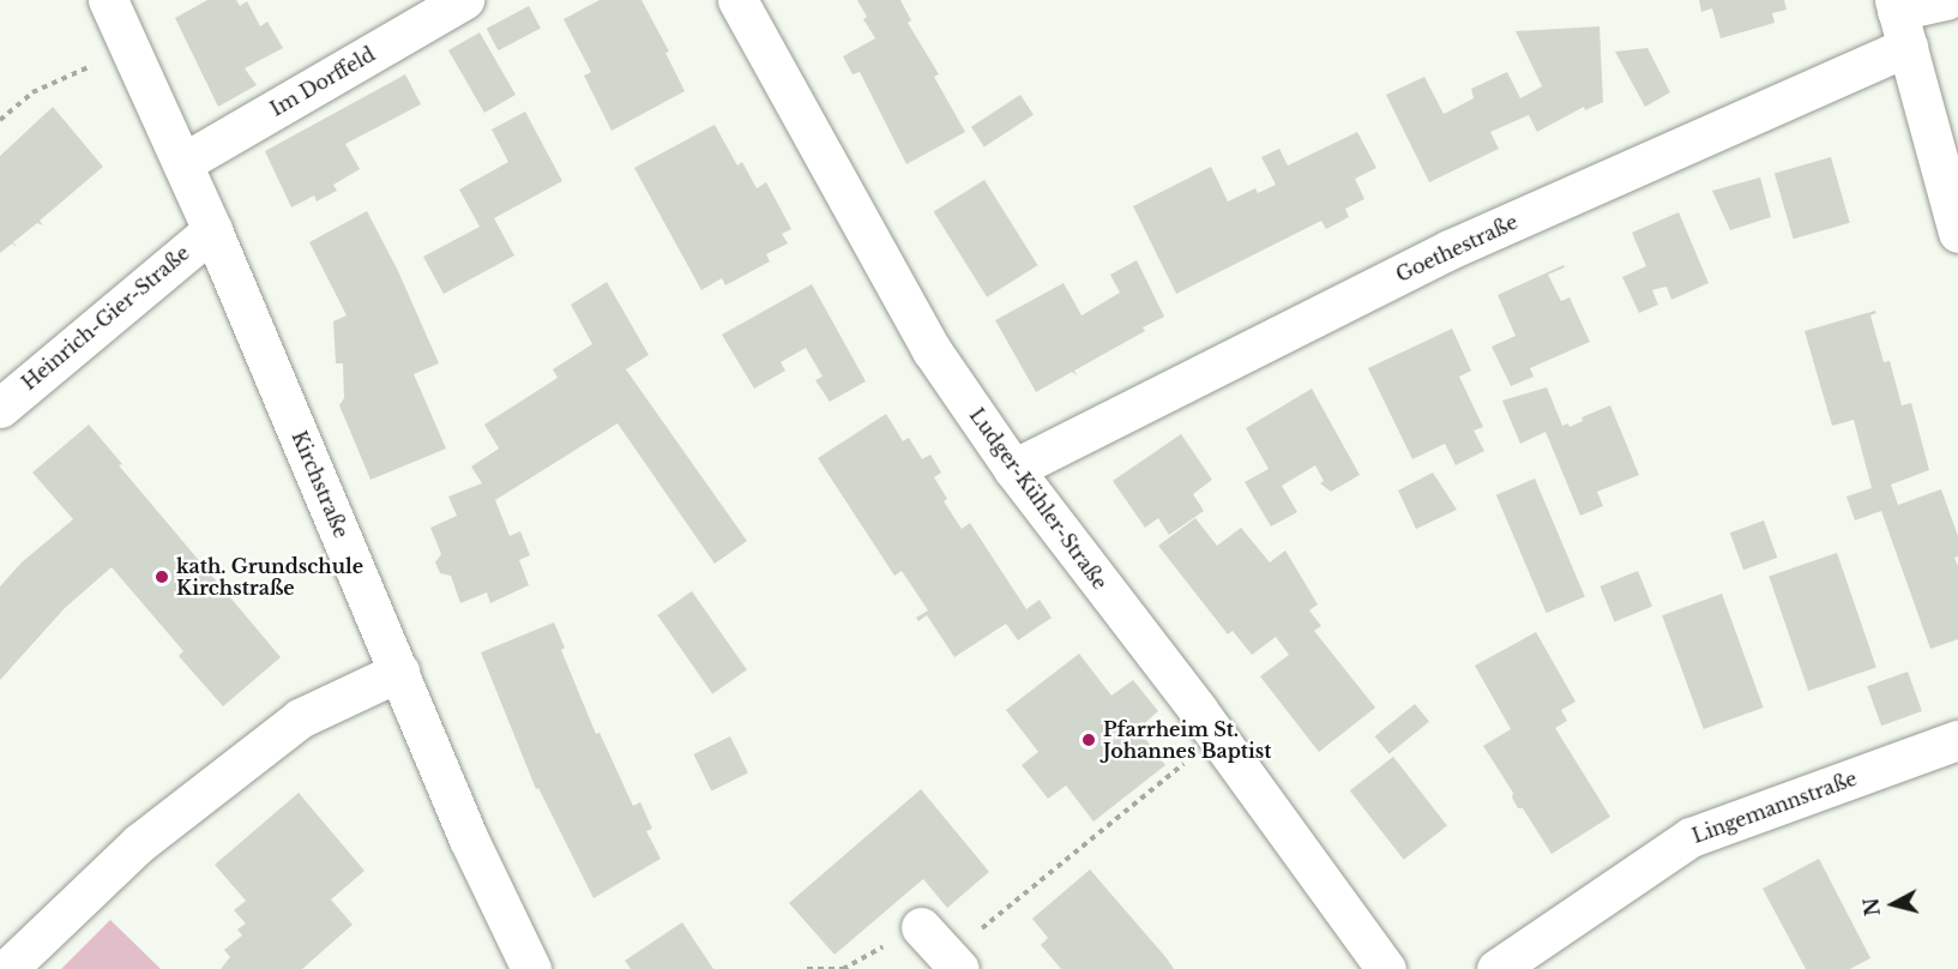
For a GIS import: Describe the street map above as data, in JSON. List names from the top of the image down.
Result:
{
  "streets": {
    "street": [
      "Im Dorffeld",
      "Goethestraße",
      "Heinrich-Gier-Straße",
      "Kirchstraße",
      "Ludger-Kühler-Straße",
      "Lingemannstraße"
    ]
  },
  "crossings": [
    ["Im Dorffeld", "Kirchstraße"],
    ["Goethestraße", "Ludger-Kühler-Straße"],
    ["Heinrich-Gier-Straße", "Kirchstraße"]
  ],
  "places": ["kath. Grundschule Kirchstraße", "Pfarrheim St. Johannes Baptist"],
  "north": "left"
}
